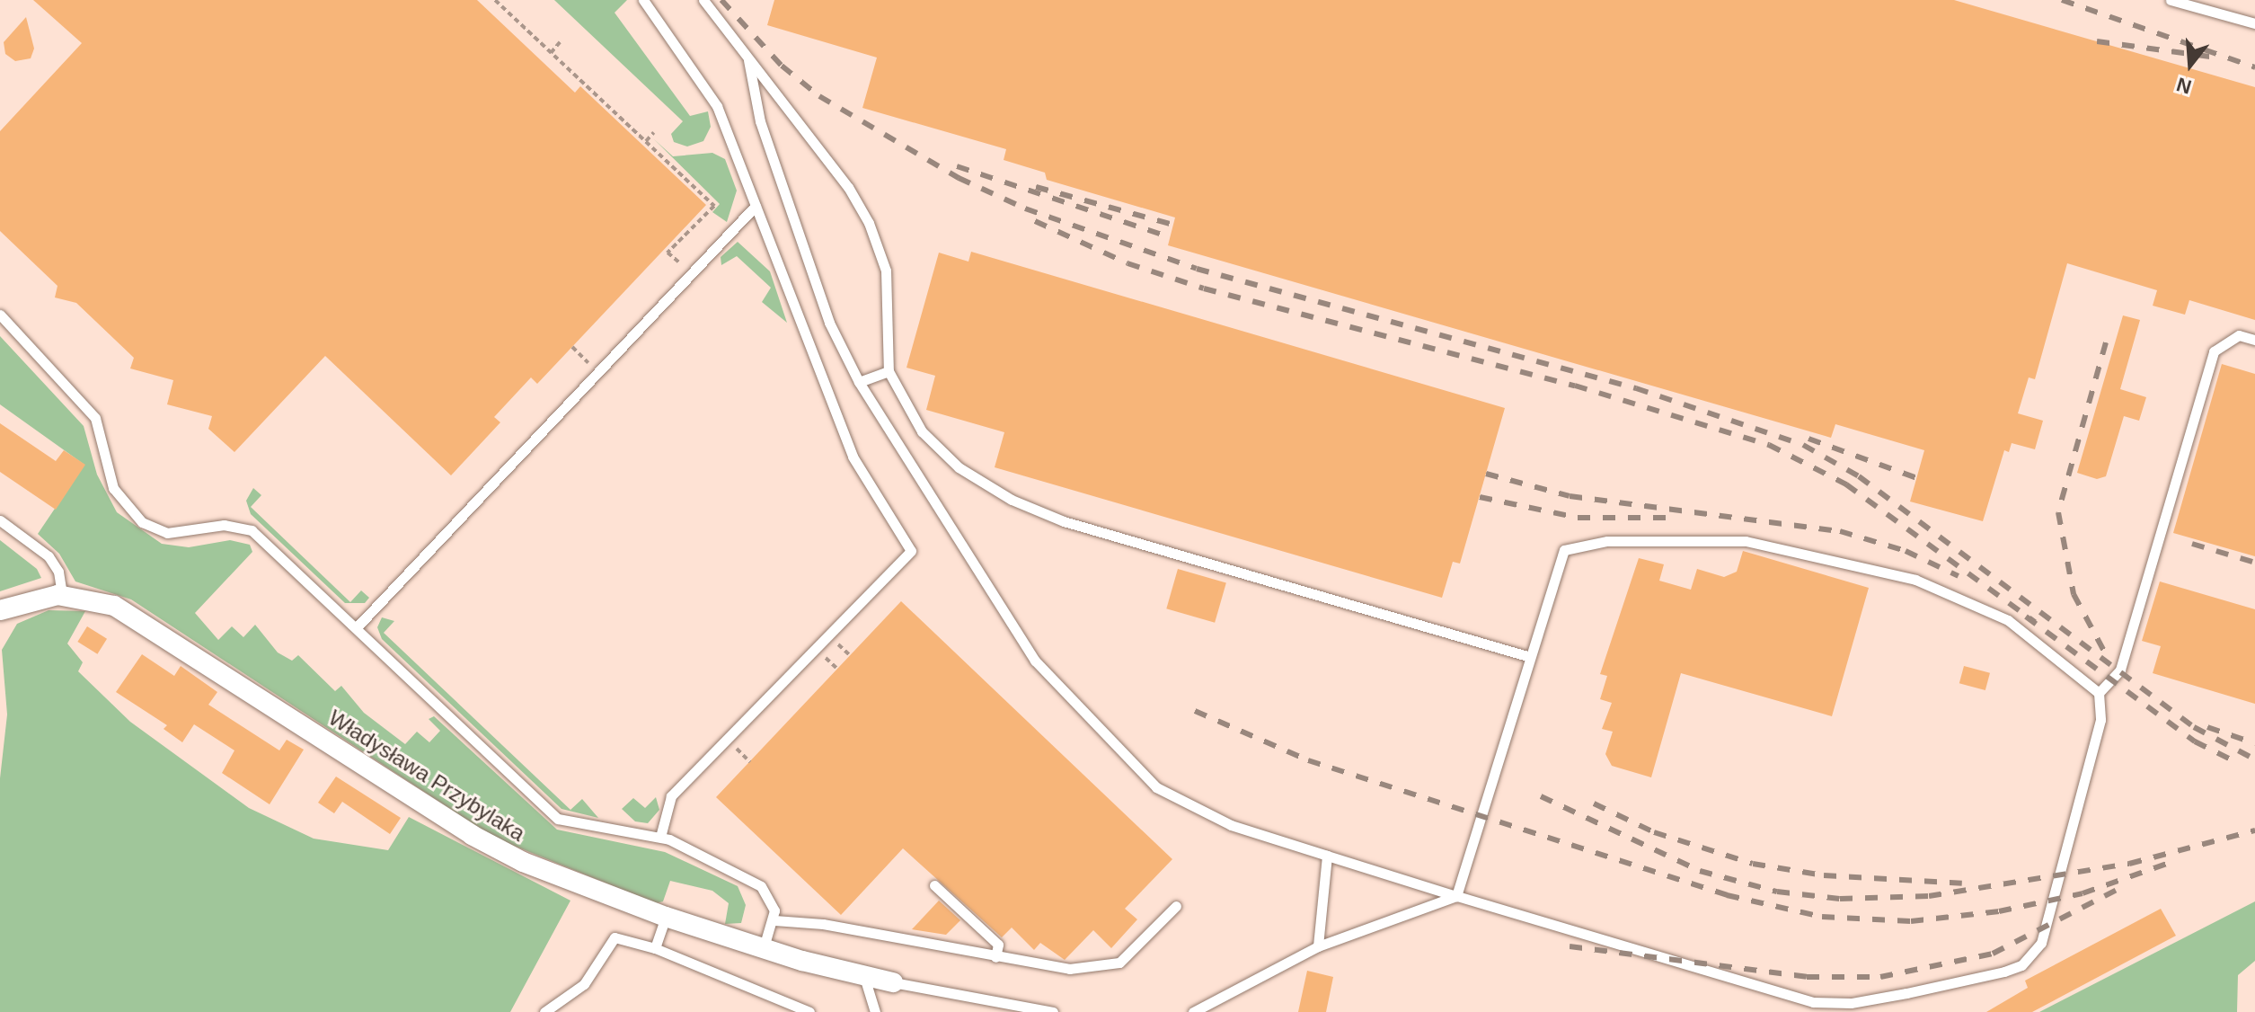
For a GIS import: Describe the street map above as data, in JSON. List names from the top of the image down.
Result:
{
  "streets": {
    "street": ["Władysława Przybylaka"]
  },
  "north": "bottom"
}
